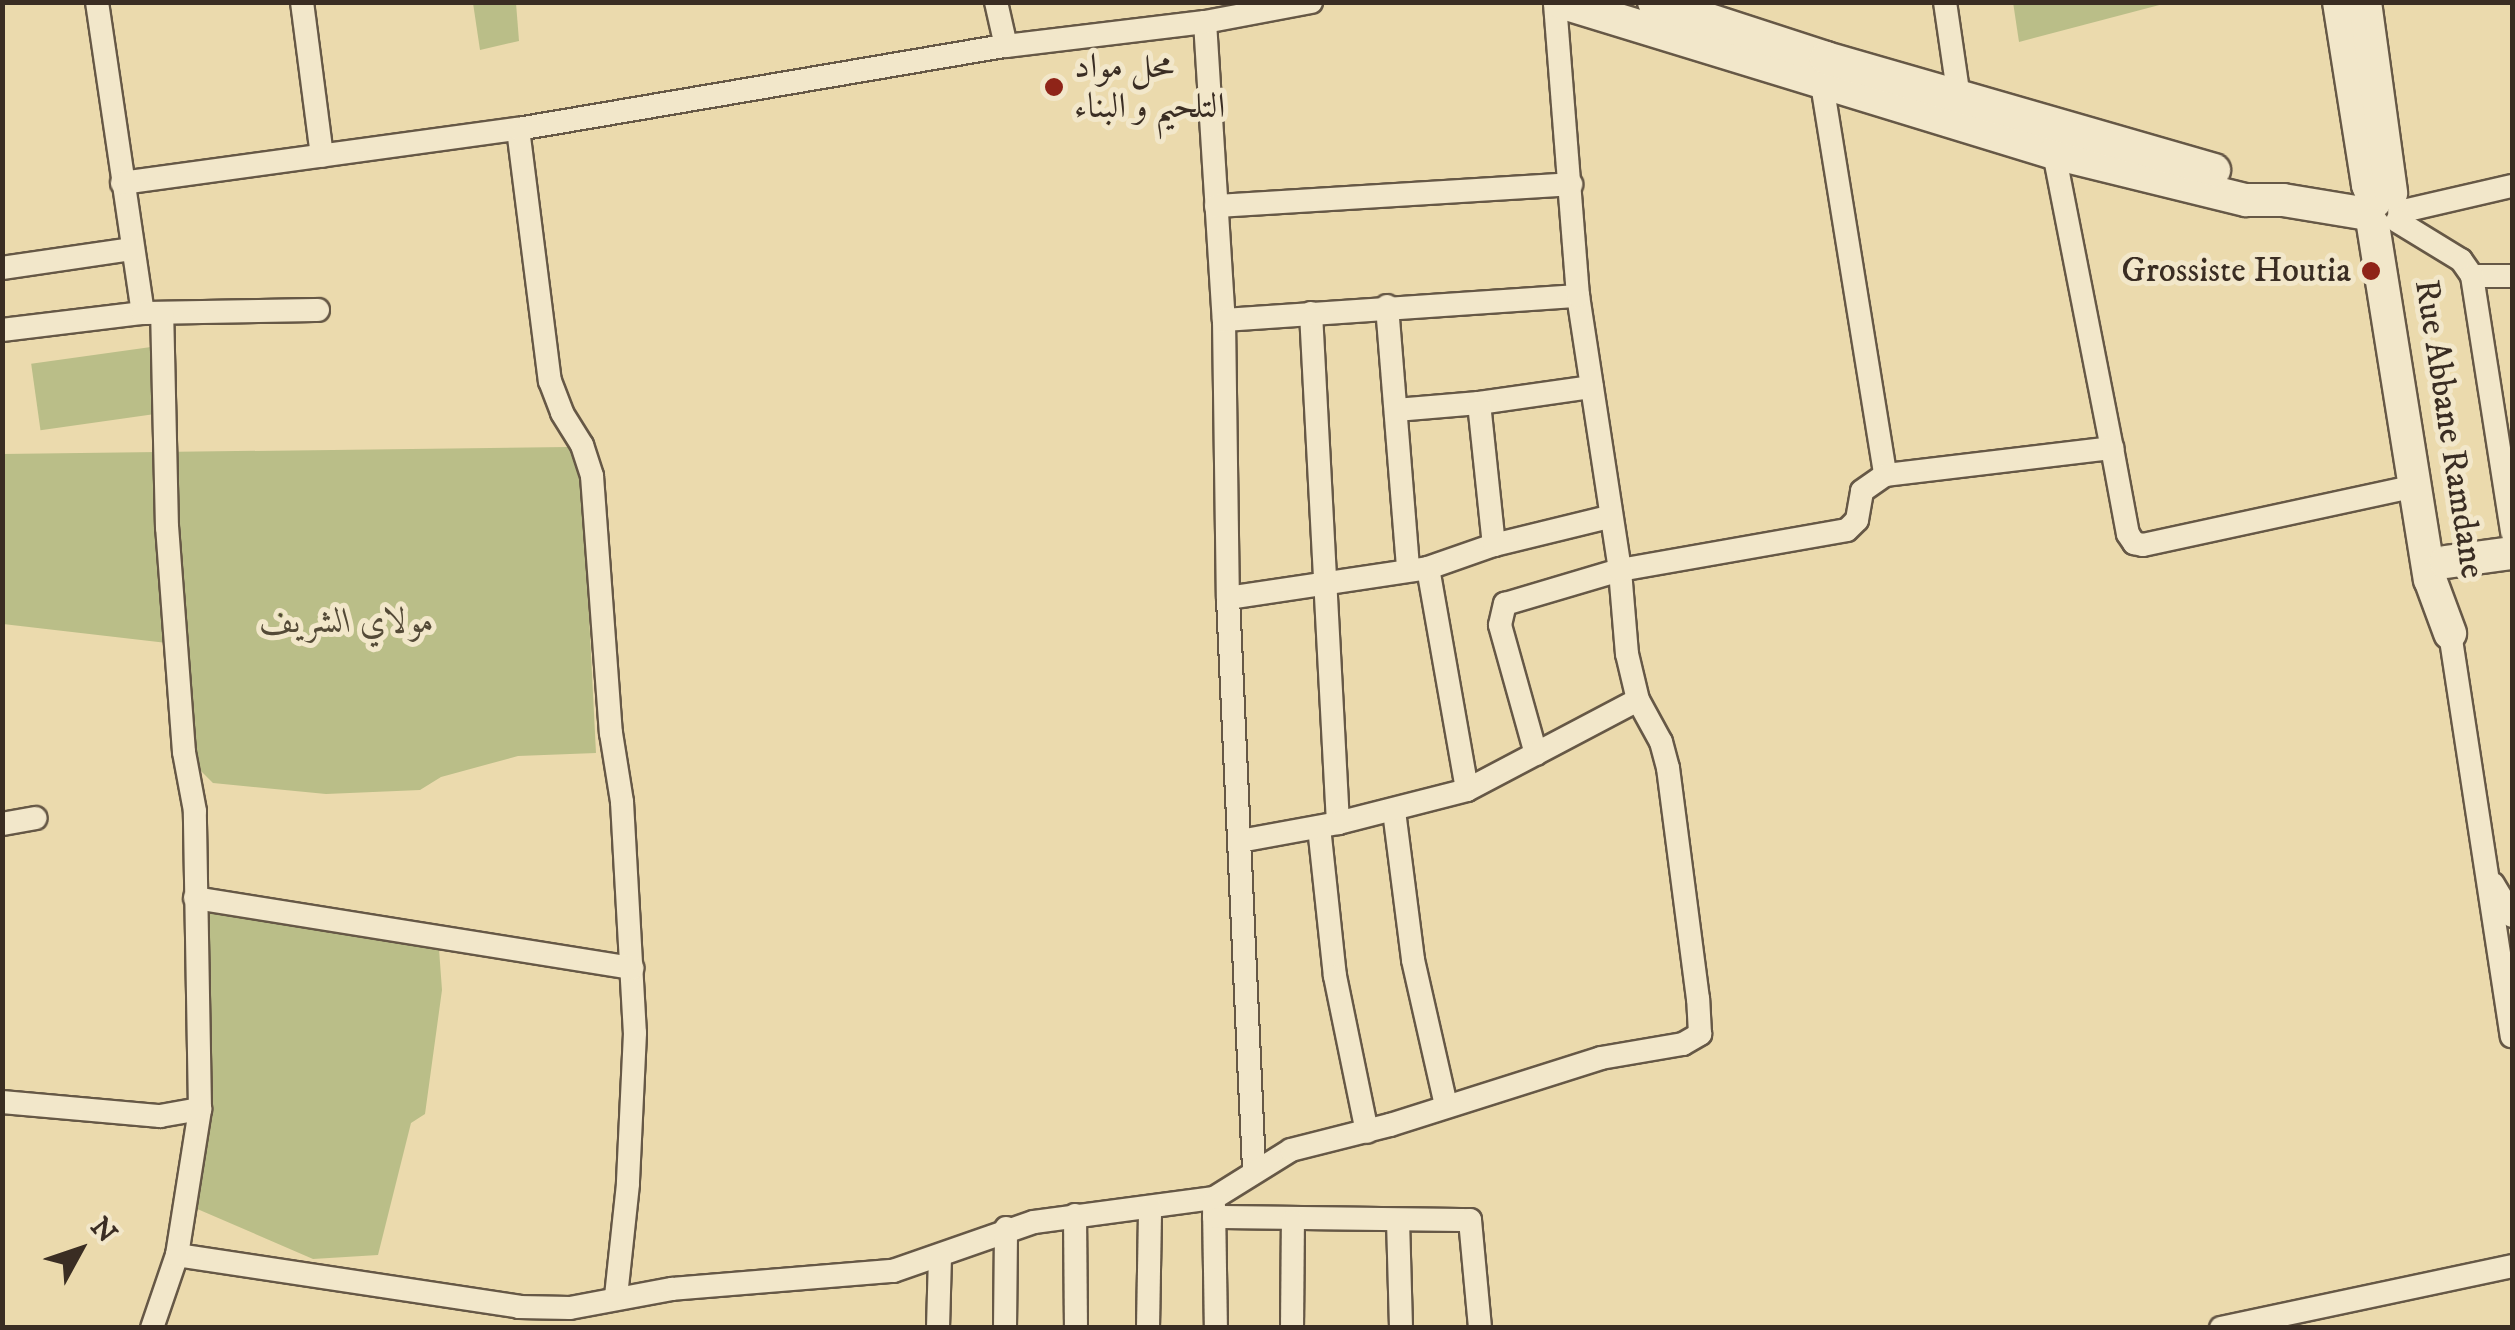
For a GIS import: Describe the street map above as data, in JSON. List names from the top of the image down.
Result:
{
  "streets": {
    "street": ["Rue Abbane Ramdane"]
  },
  "parks": ["مولاي الشريف"],
  "places": ["محل مواد التلحيم و البناء", "Grossiste Houtia"],
  "north": "top right"
}
